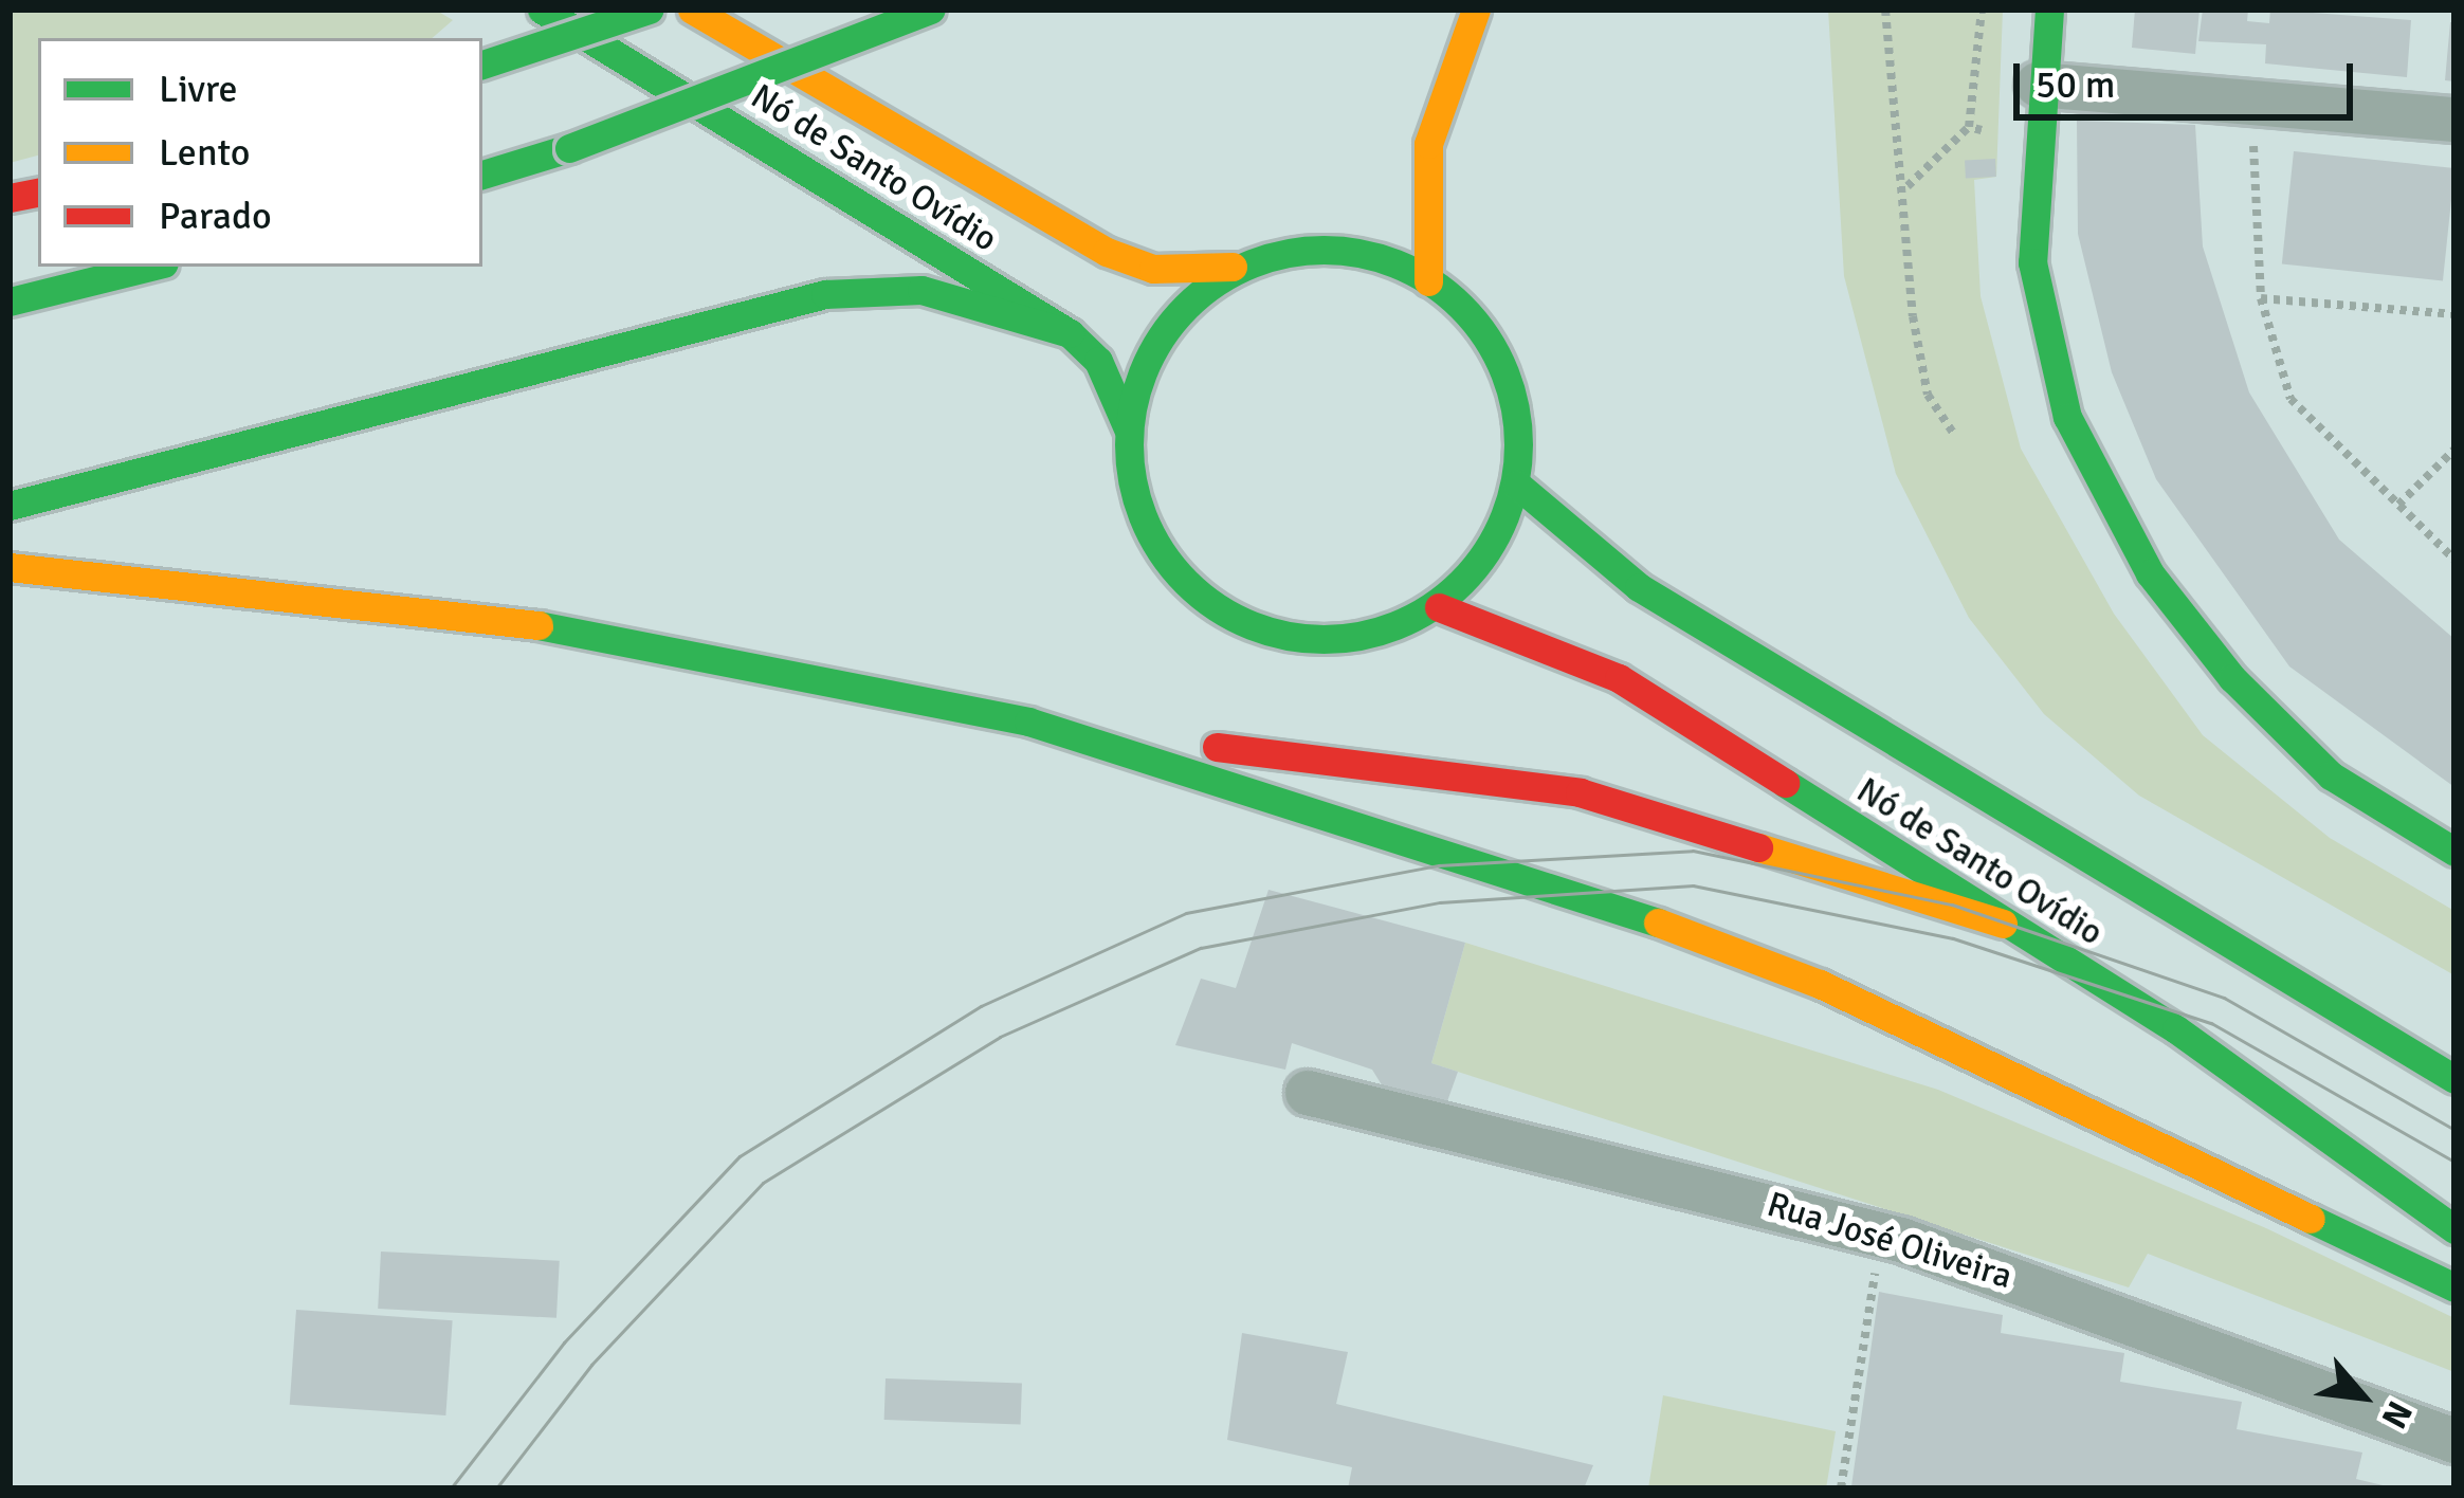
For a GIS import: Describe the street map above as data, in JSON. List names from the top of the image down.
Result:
{
  "streets": {
    "main road": ["Nó de Santo Ovídio"],
    "street": ["Rua José Oliveira"]
  },
  "legend": ["Livre", "Lento", "Parado"],
  "scale_bar": "50 m",
  "north": "bottom right"
}
